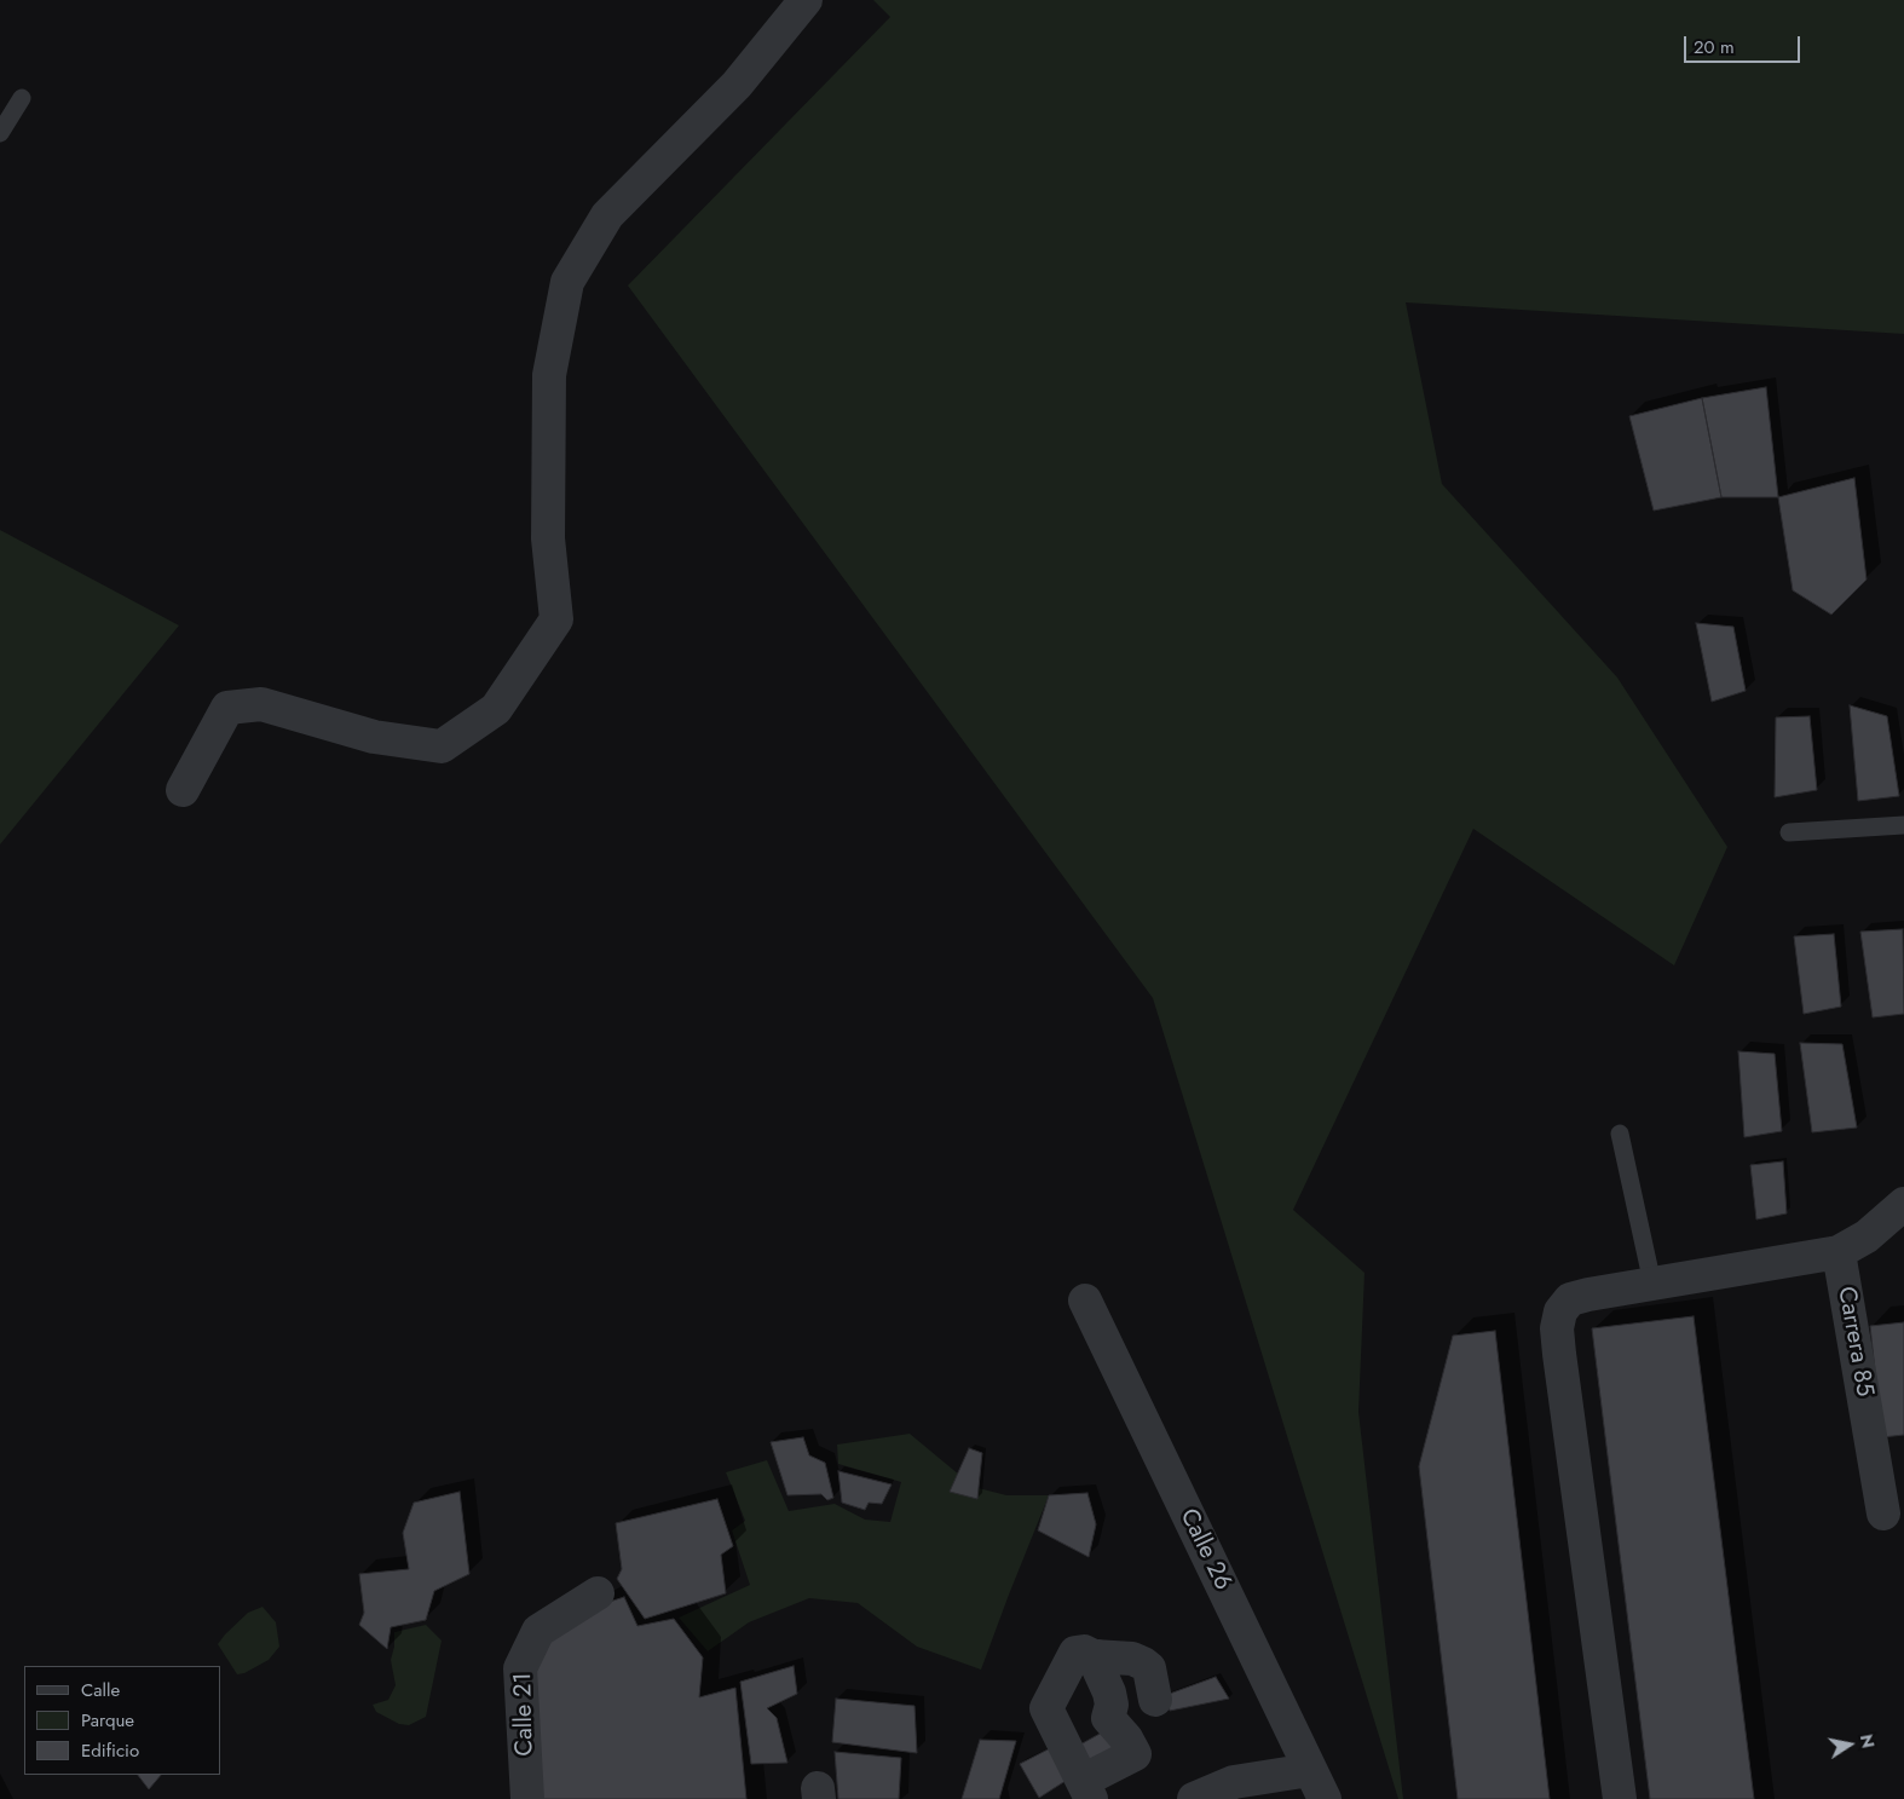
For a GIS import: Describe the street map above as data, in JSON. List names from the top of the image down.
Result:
{
  "streets": {
    "street": ["Carrera 85", "Calle 26", "Calle 21"]
  },
  "legend": ["Calle", "Parque", "Edificio"],
  "scale_bar": "20 m",
  "north": "right"
}
